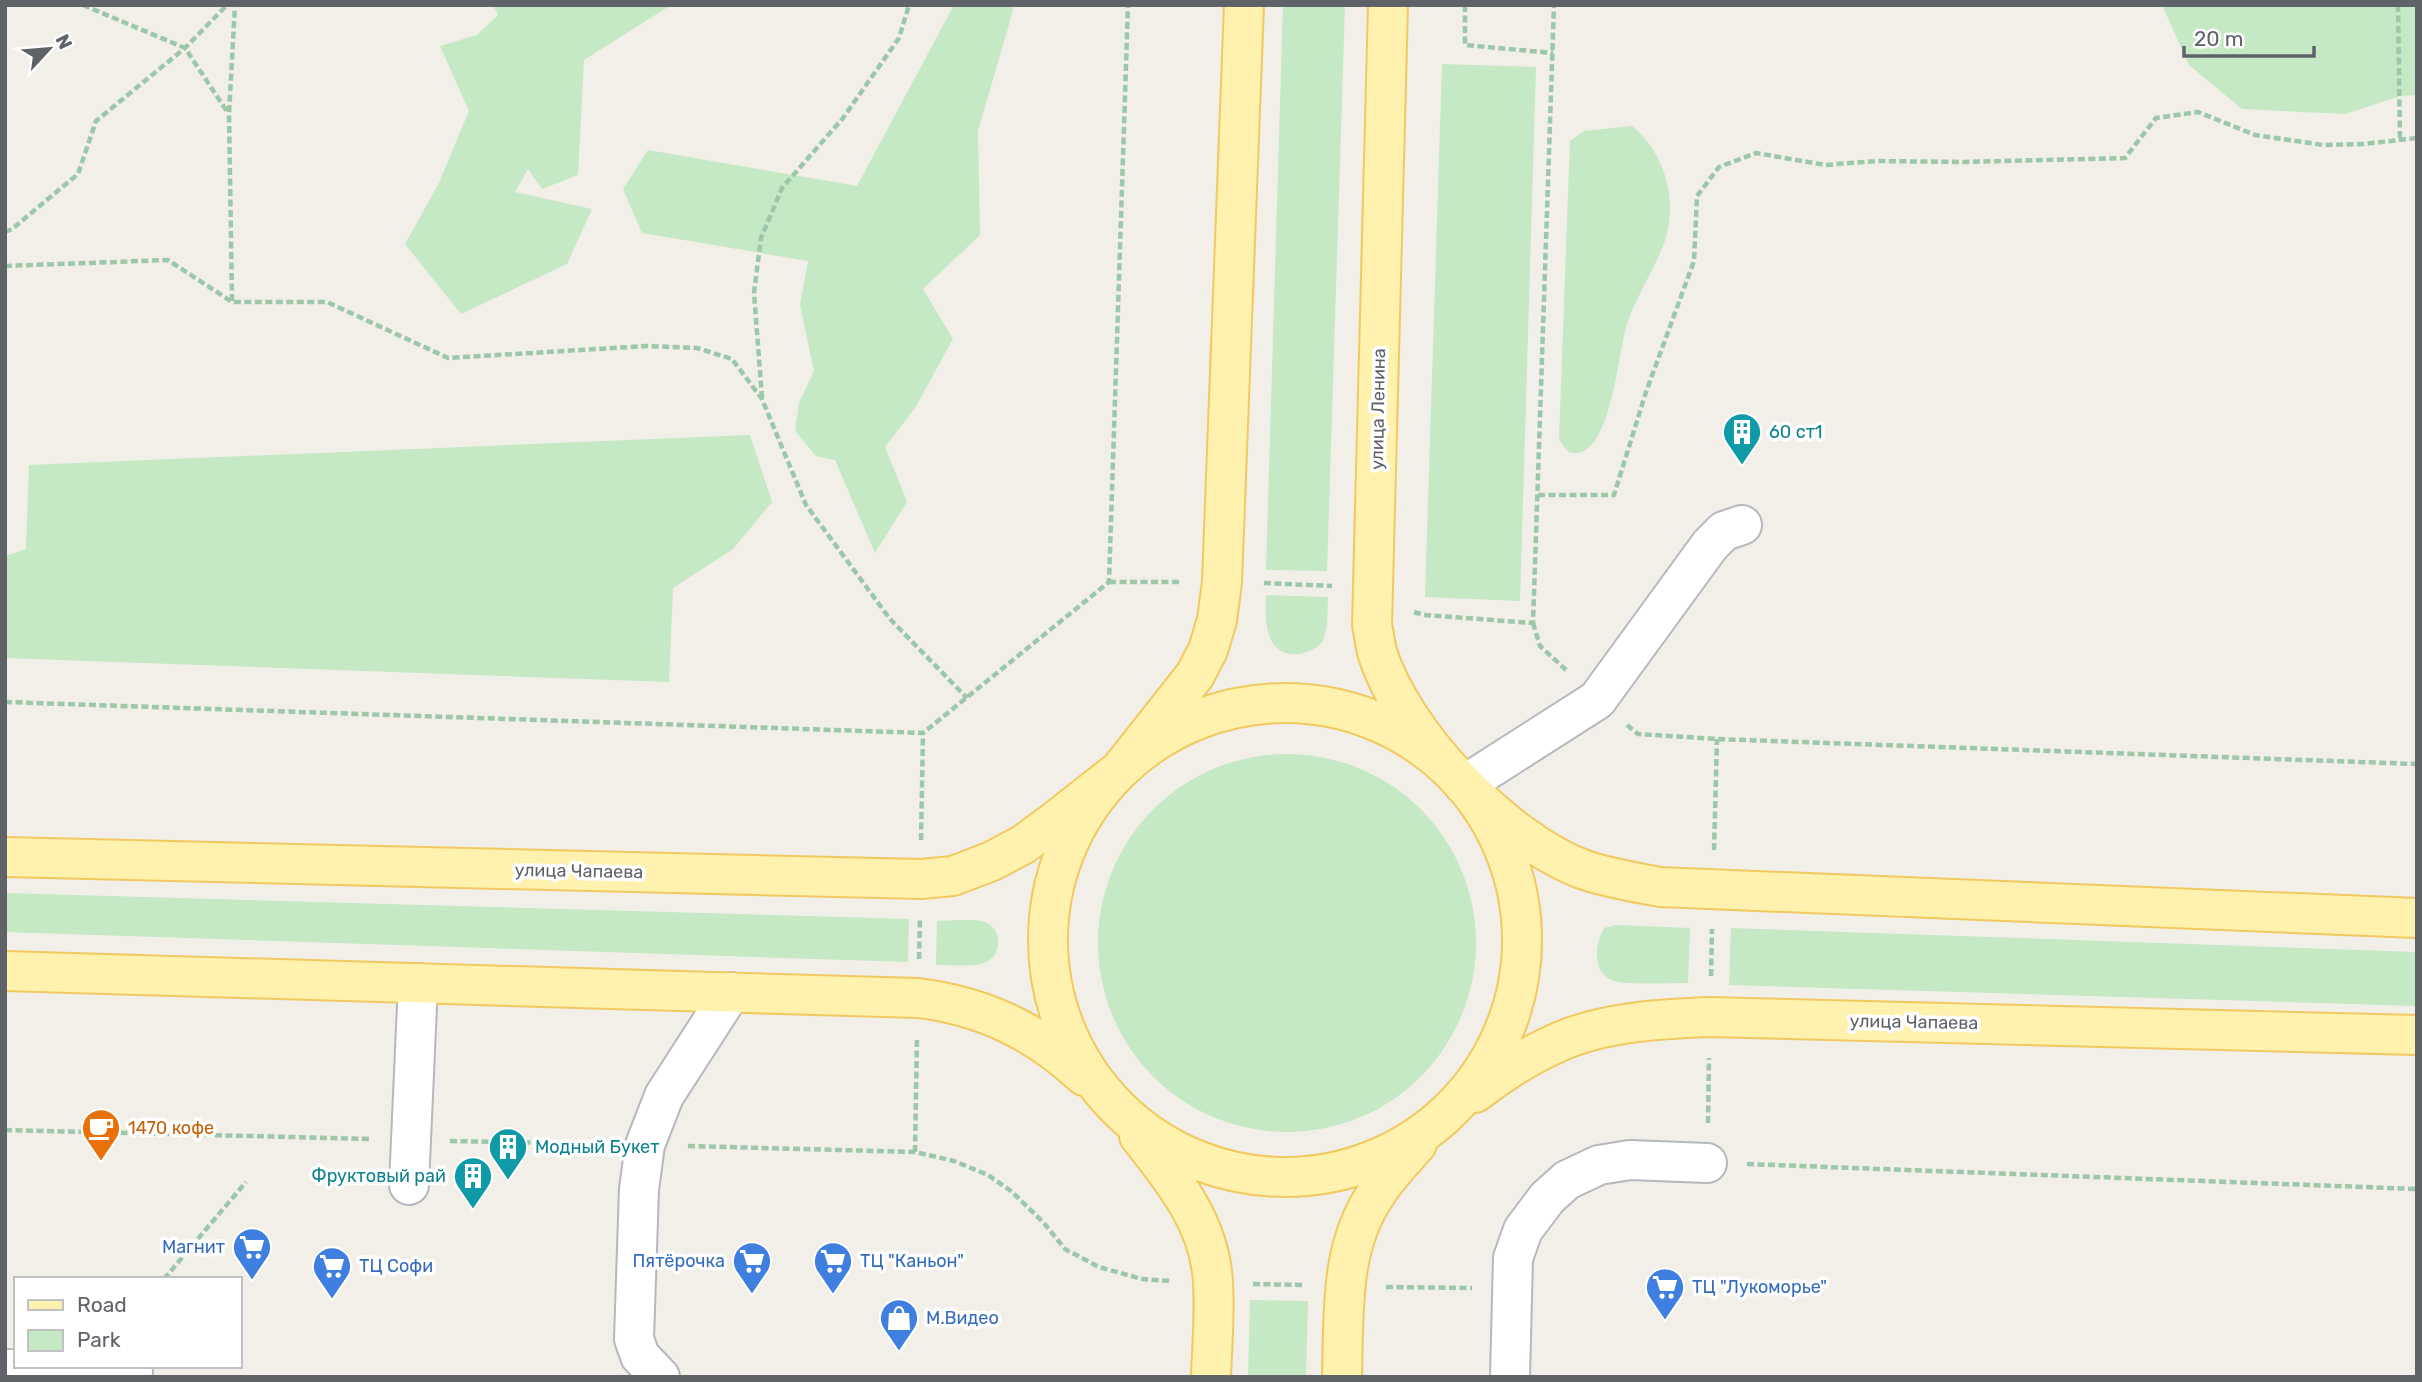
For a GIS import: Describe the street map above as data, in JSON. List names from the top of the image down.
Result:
{
  "streets": {
    "main road": ["улица Ленина", "улица Чапаева"]
  },
  "places": {
    "building": ["60 ст1", "Модный Букет", "Фруктовый рай"],
    "cafe": ["1470 кофе"],
    "supermarket": [
      "Магнит",
      "Пятёрочка",
      "ТЦ \"Каньон\"",
      "ТЦ Софи",
      "ТЦ \"Лукоморье\""
    ],
    "shop": ["М.Видео"]
  },
  "legend": ["Road", "Park"],
  "scale_bar": "20 m",
  "north": "top right"
}
